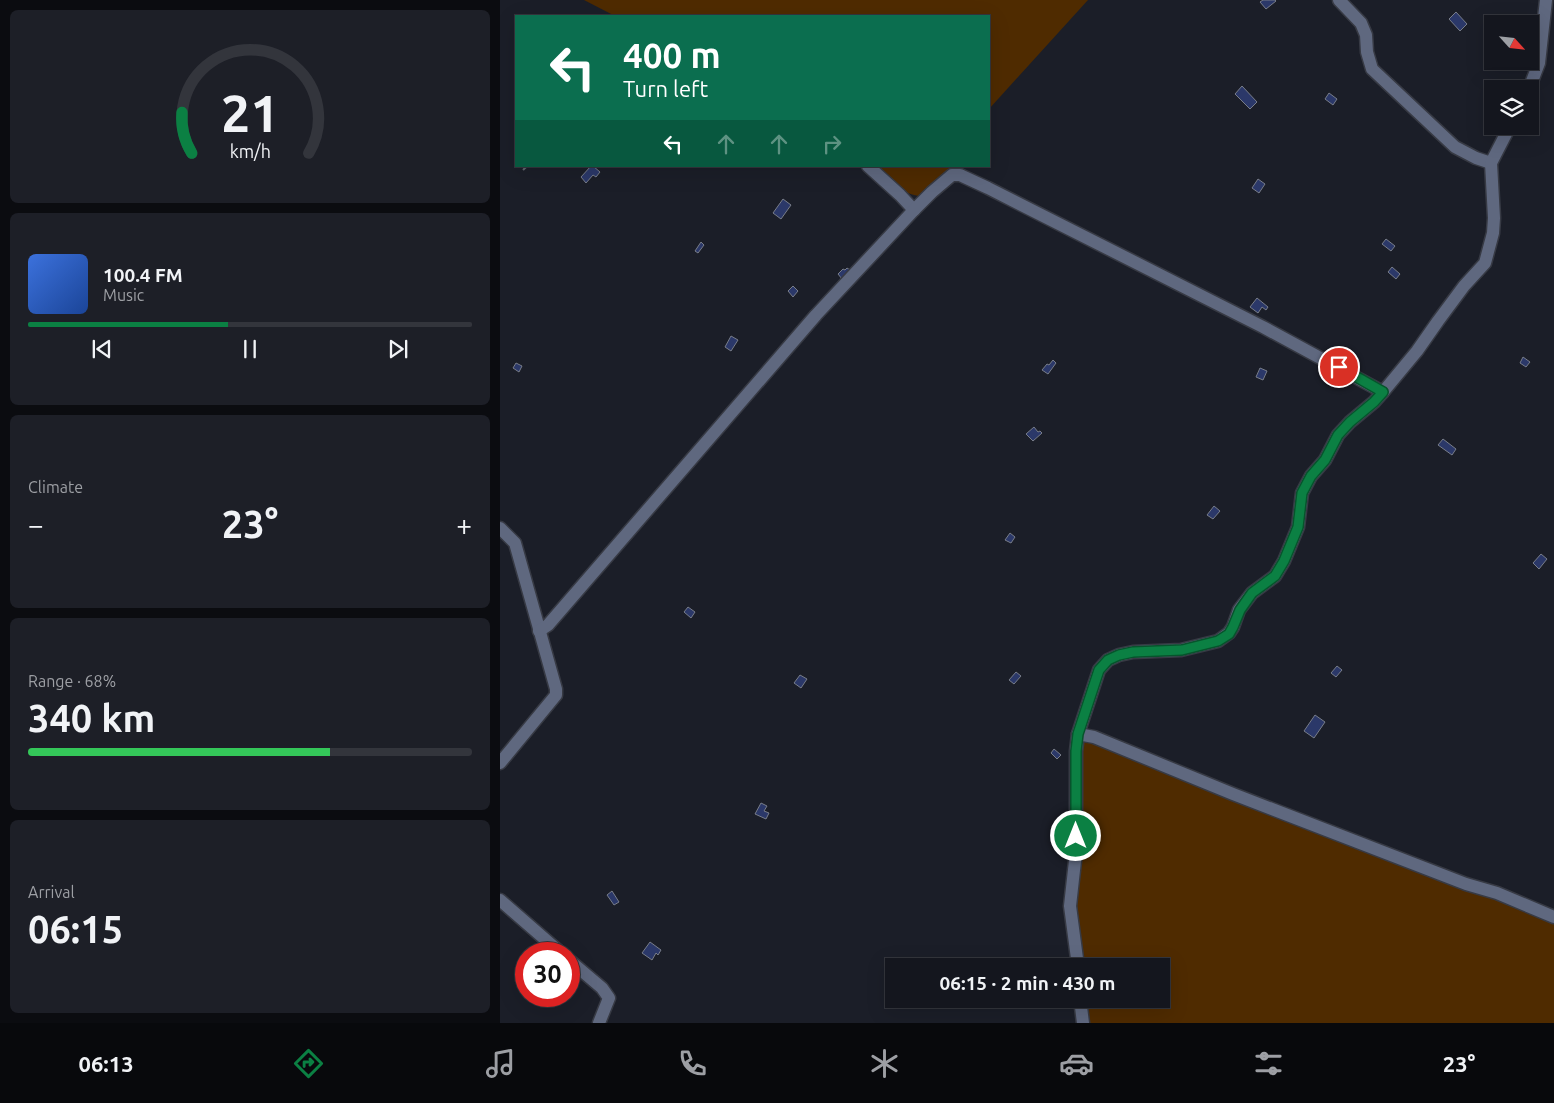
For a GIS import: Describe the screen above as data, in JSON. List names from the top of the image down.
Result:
{
  "north": "bottom right",
  "page": {
    "turn": ["400 m", "Turn left"],
    "song": ["100.4 FM", "Music"],
    "tile": [
      "Climate",
      ["Range · 68%", "340 km"],
      ["Arrival", "06:15"]
    ],
    "heat": ["−", "23°", "+"],
    "limit": "30",
    "trip": "06:15 · 2 min · 430 m",
    "tabs": ["06:13", "23°"],
    "gauge": ["21", "km/h"]
  }
}
